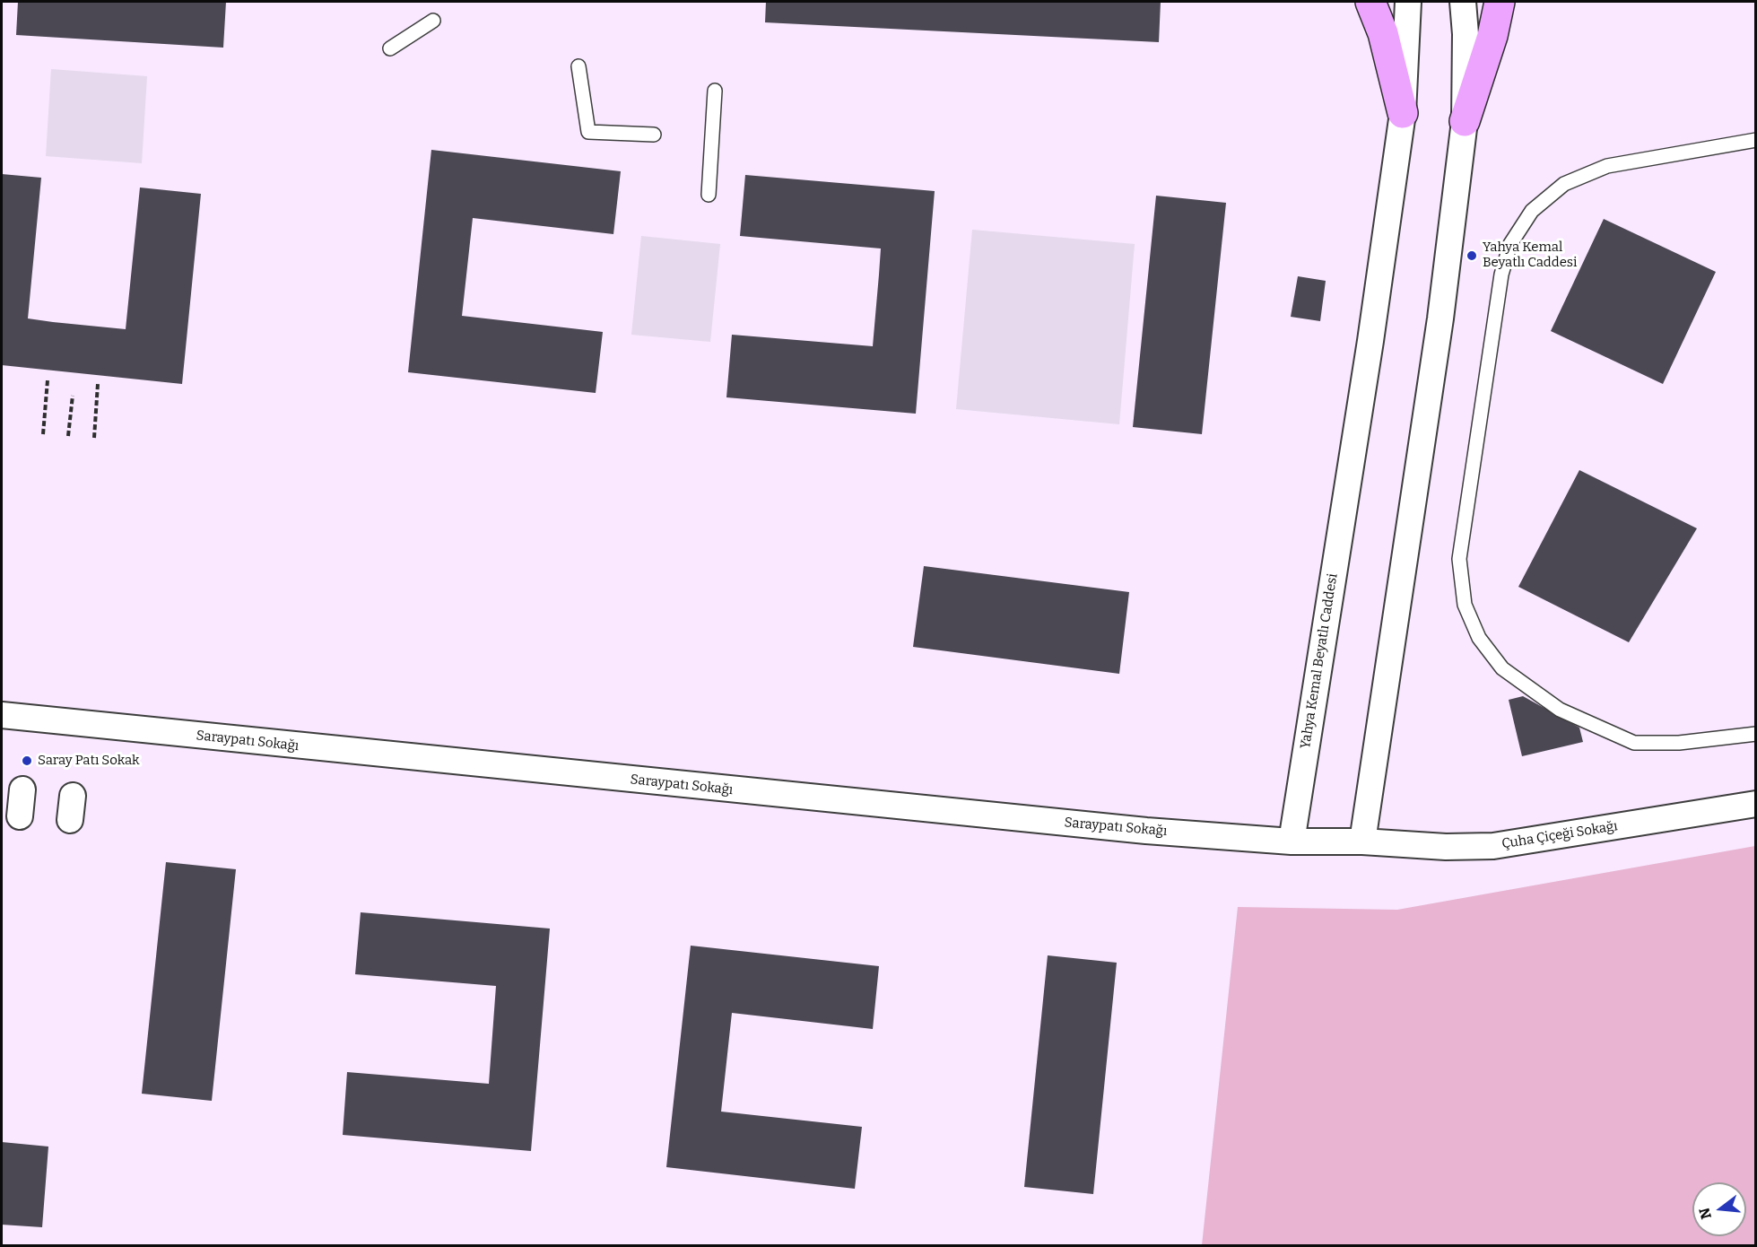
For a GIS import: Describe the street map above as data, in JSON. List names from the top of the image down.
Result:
{
  "streets": {
    "street": ["Yahya Kemal Beyatlı Caddesi", "Saraypatı Sokağı", "Çuha Çiçeği Sokağı"]
  },
  "crossings": [
    ["Yahya Kemal Beyatlı Caddesi", "Saraypatı Sokağı"],
    ["Saraypatı Sokağı", "Çuha Çiçeği Sokağı"]
  ],
  "places": ["Yahya Kemal Beyatlı Caddesi", "Saray Patı Sokak"],
  "north": "left"
}
